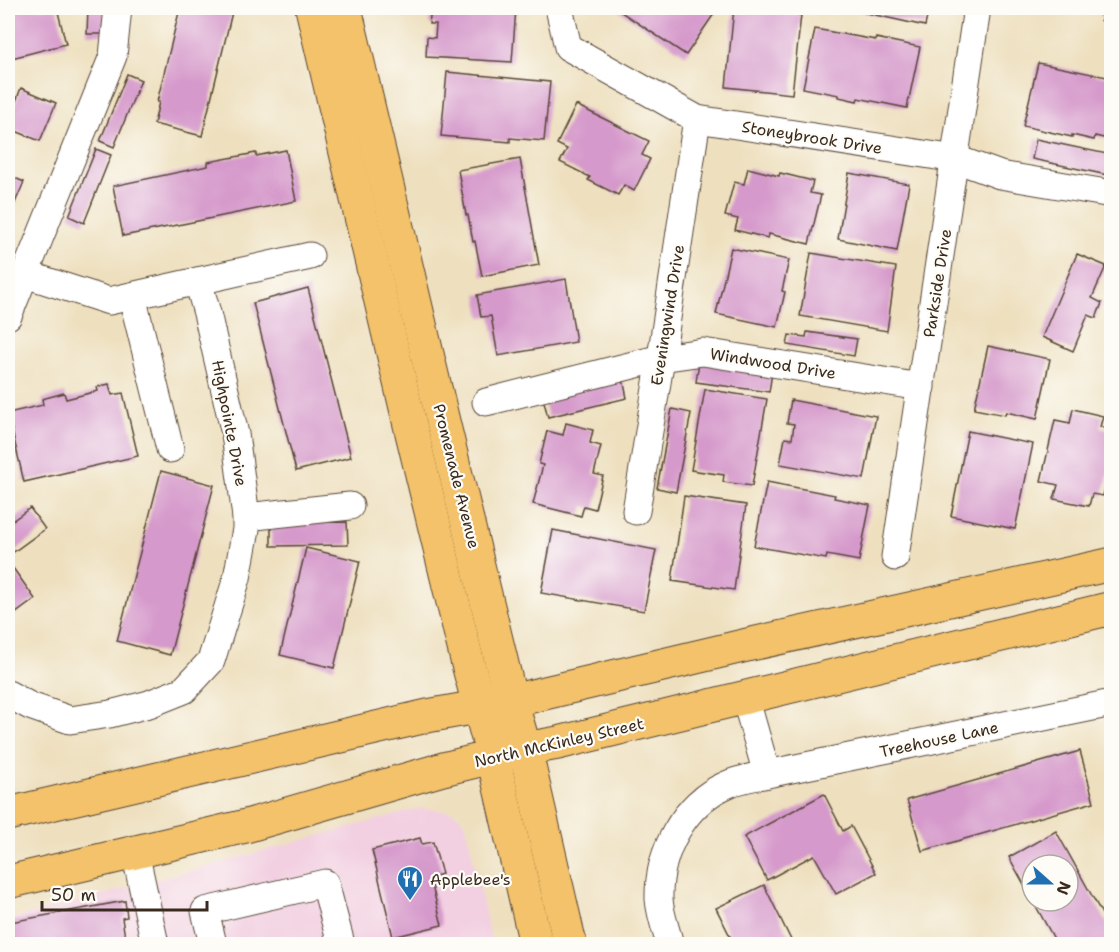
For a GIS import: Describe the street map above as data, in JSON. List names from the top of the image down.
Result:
{
  "streets": {
    "main road": ["Promenade Avenue", "North McKinley Street"],
    "street": [
      "Stoneybrook Drive",
      "Parkside Drive",
      "Eveningwind Drive",
      "Windwood Drive",
      "Highpointe Drive",
      "Treehouse Lane"
    ]
  },
  "crossings": [
    ["Stoneybrook Drive", "Parkside Drive"],
    ["Stoneybrook Drive", "Eveningwind Drive"],
    ["Parkside Drive", "Windwood Drive"],
    ["Eveningwind Drive", "Windwood Drive"],
    ["Promenade Avenue", "North McKinley Street"]
  ],
  "places": {
    "restaurant": ["Applebee's"]
  },
  "scale_bar": "50 m",
  "north": "right"
}
